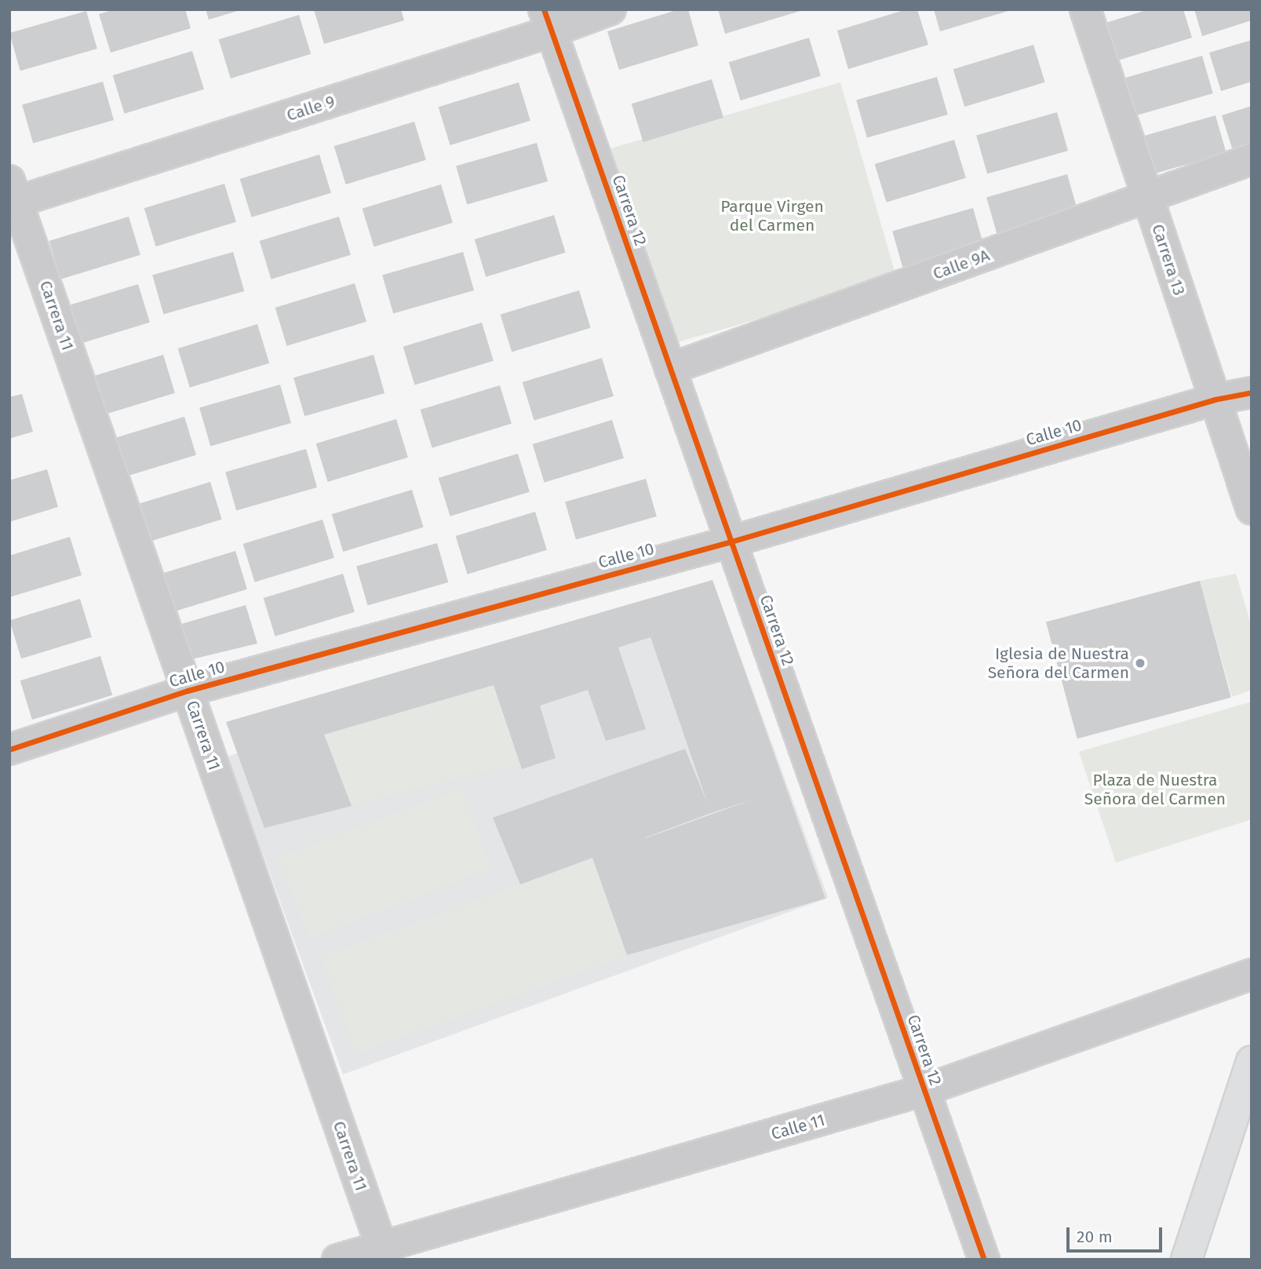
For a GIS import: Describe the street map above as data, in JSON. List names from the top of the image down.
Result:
{
  "streets": {
    "street": [
      "Calle 9",
      "Carrera 12",
      "Carrera 13",
      "Calle 9A",
      "Carrera 11",
      "Calle 10",
      "Calle 11"
    ]
  },
  "crossings": [
    ["Calle 9", "Carrera 12"],
    ["Calle 9", "Carrera 11"],
    ["Carrera 12", "Calle 9A"],
    ["Carrera 12", "Calle 10"],
    ["Carrera 12", "Calle 11"],
    ["Carrera 13", "Calle 9A"],
    ["Carrera 13", "Calle 10"],
    ["Carrera 11", "Calle 10"],
    ["Carrera 11", "Calle 11"]
  ],
  "parks": ["Parque Virgen del Carmen", "Plaza de Nuestra Señora del Carmen"],
  "places": ["Iglesia de Nuestra Señora del Carmen"],
  "scale_bar": "20 m"
}
